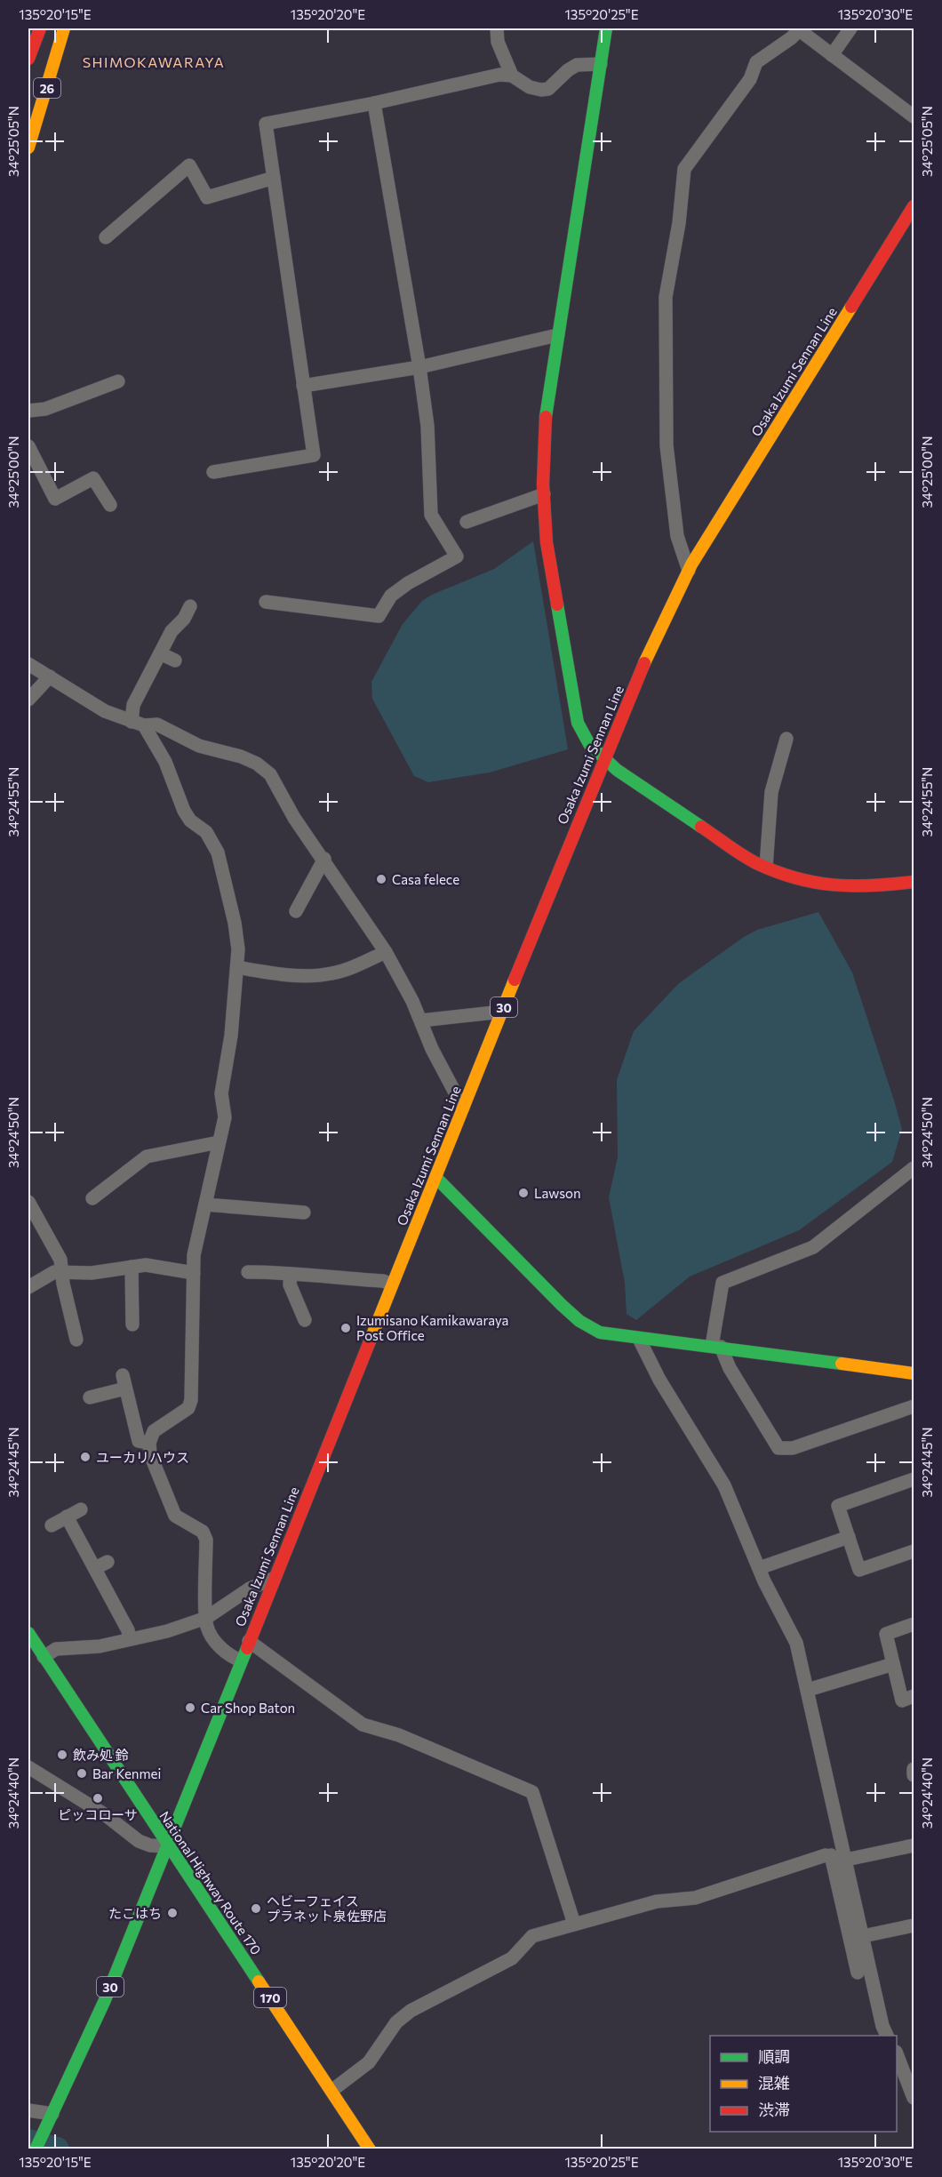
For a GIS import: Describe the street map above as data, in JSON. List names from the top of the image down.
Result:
{
  "streets": {
    "main road": [
      "26",
      "Osaka Izumi Sennan Line",
      "30",
      "National Highway Route 170",
      "170"
    ]
  },
  "crossings": [
    ["Osaka Izumi Sennan Line", "National Highway Route 170"]
  ],
  "districts": ["SHIMOKAWARAYA"],
  "places": [
    "Casa felece",
    "Lawson",
    "Izumisano Kamikawaraya Post Office",
    "ユーカリハウス",
    "Car Shop Baton",
    "飲み処 鈴",
    "Bar Kenmei",
    "ピッコローサ",
    "ヘビーフェイス プラネット泉佐野店",
    "たこはち"
  ],
  "legend": ["順調", "混雑", "渋滞"],
  "coordinates": [
    "135°20'15\"E",
    "135°20'20\"E",
    "135°20'25\"E",
    "135°20'30\"E",
    "34°25'05\"N",
    "34°25'00\"N",
    "34°24'55\"N",
    "34°24'50\"N",
    "34°24'45\"N",
    "34°24'40\"N"
  ]
}
